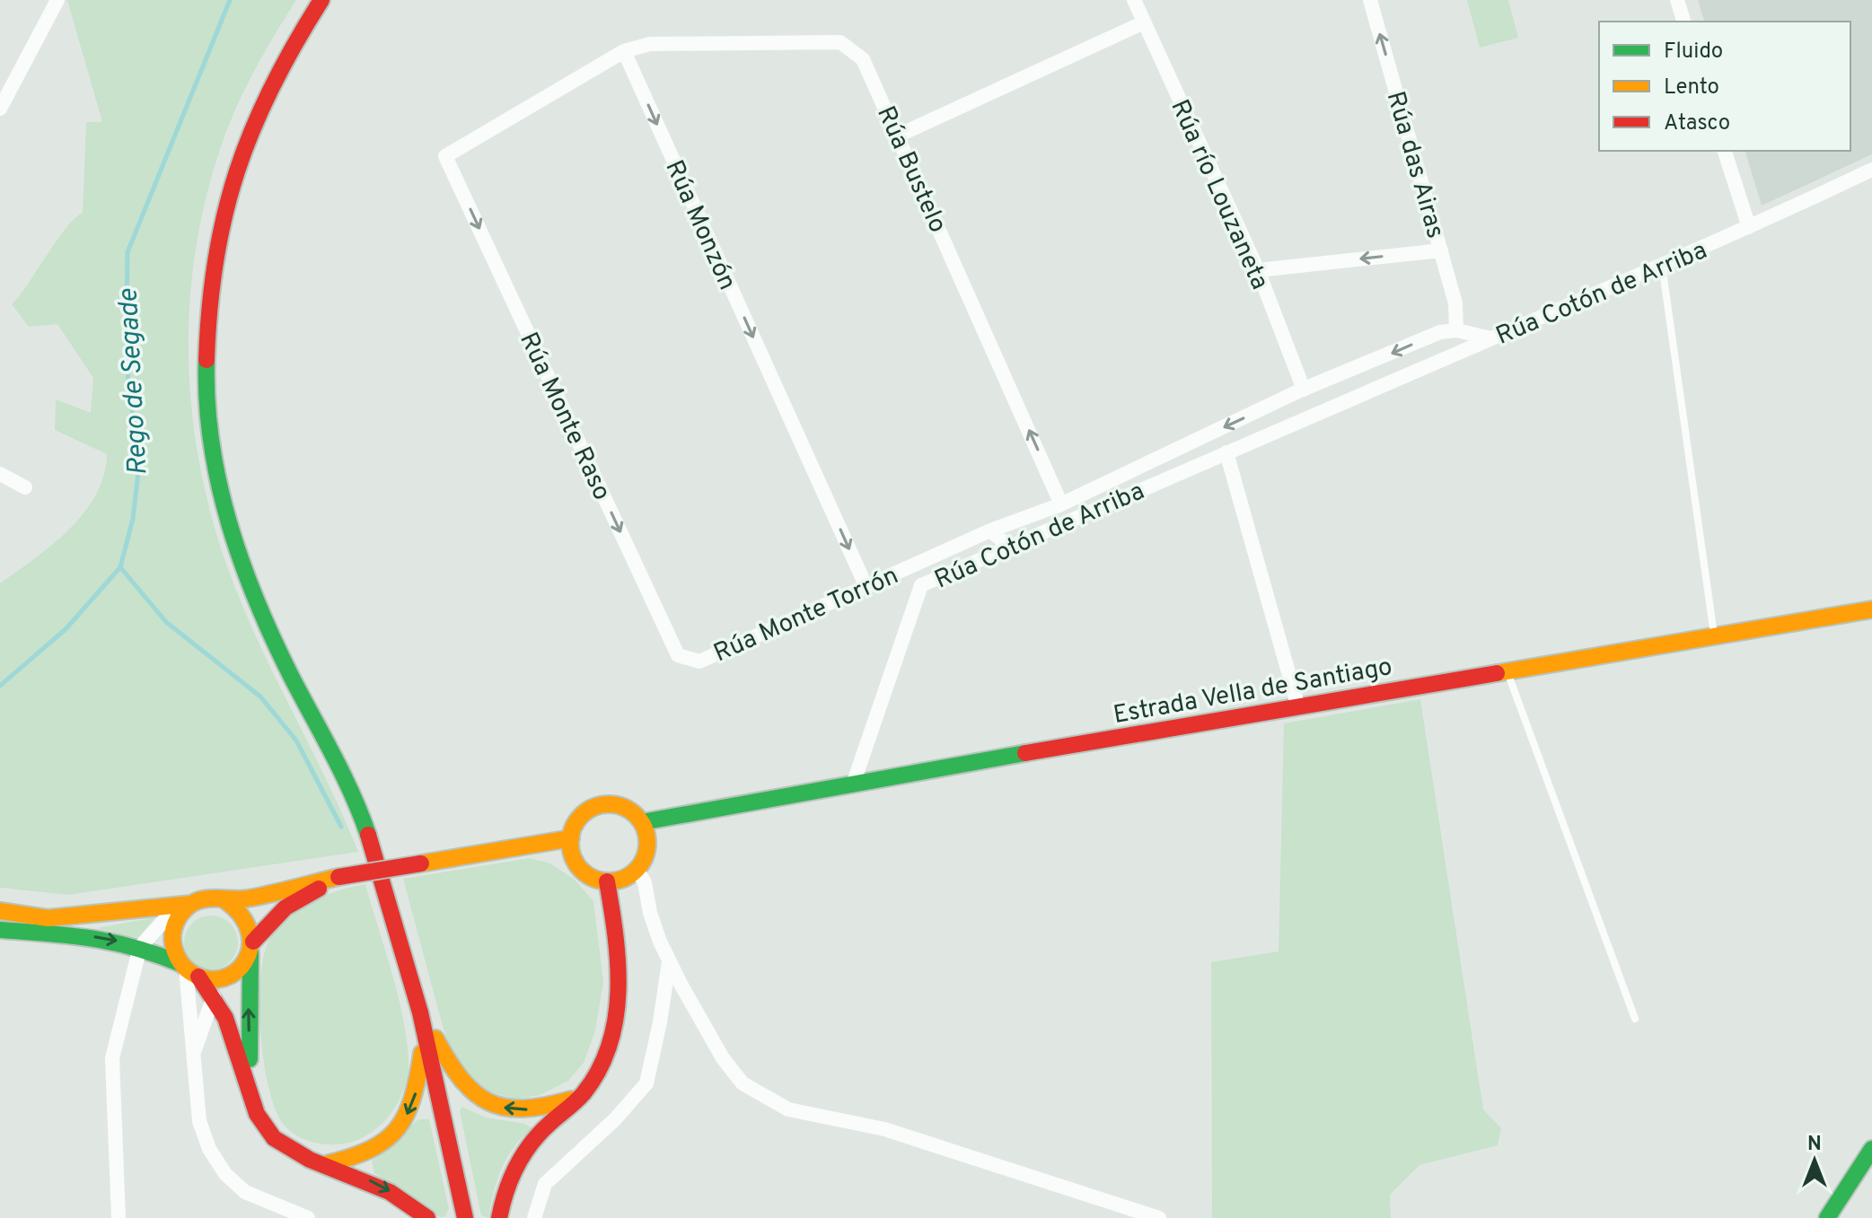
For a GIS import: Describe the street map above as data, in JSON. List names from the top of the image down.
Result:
{
  "streets": {
    "main road": ["Estrada Vella de Santiago"],
    "street": [
      "Rúa das Airas",
      "Rúa Bustelo",
      "Rúa río Louzaneta",
      "Rúa Monzón",
      "Rúa Cotón de Arriba",
      "Rúa Monte Raso",
      "Rúa Monte Torrón"
    ]
  },
  "crossings": [
    ["Rúa das Airas", "Rúa Cotón de Arriba"],
    ["Rúa das Airas", "Rúa Monte Torrón"],
    ["Rúa Bustelo", "Rúa Monzón"],
    ["Rúa Bustelo", "Rúa Monte Raso"],
    ["Rúa Bustelo", "Rúa Monte Torrón"],
    ["Rúa río Louzaneta", "Rúa Cotón de Arriba"],
    ["Rúa río Louzaneta", "Rúa Monte Torrón"],
    ["Rúa Monzón", "Rúa Monte Raso"],
    ["Rúa Monzón", "Rúa Monte Torrón"],
    ["Rúa Cotón de Arriba", "Rúa Monte Torrón"],
    ["Rúa Cotón de Arriba", "Estrada Vella de Santiago"],
    ["Rúa Monte Raso", "Rúa Monte Torrón"]
  ],
  "one_way": ["Rúa das Airas", "Rúa Bustelo", "Rúa Monzón"],
  "water": ["Rego de Segade"],
  "legend": ["Fluido", "Lento", "Atasco"],
  "north": "top"
}
